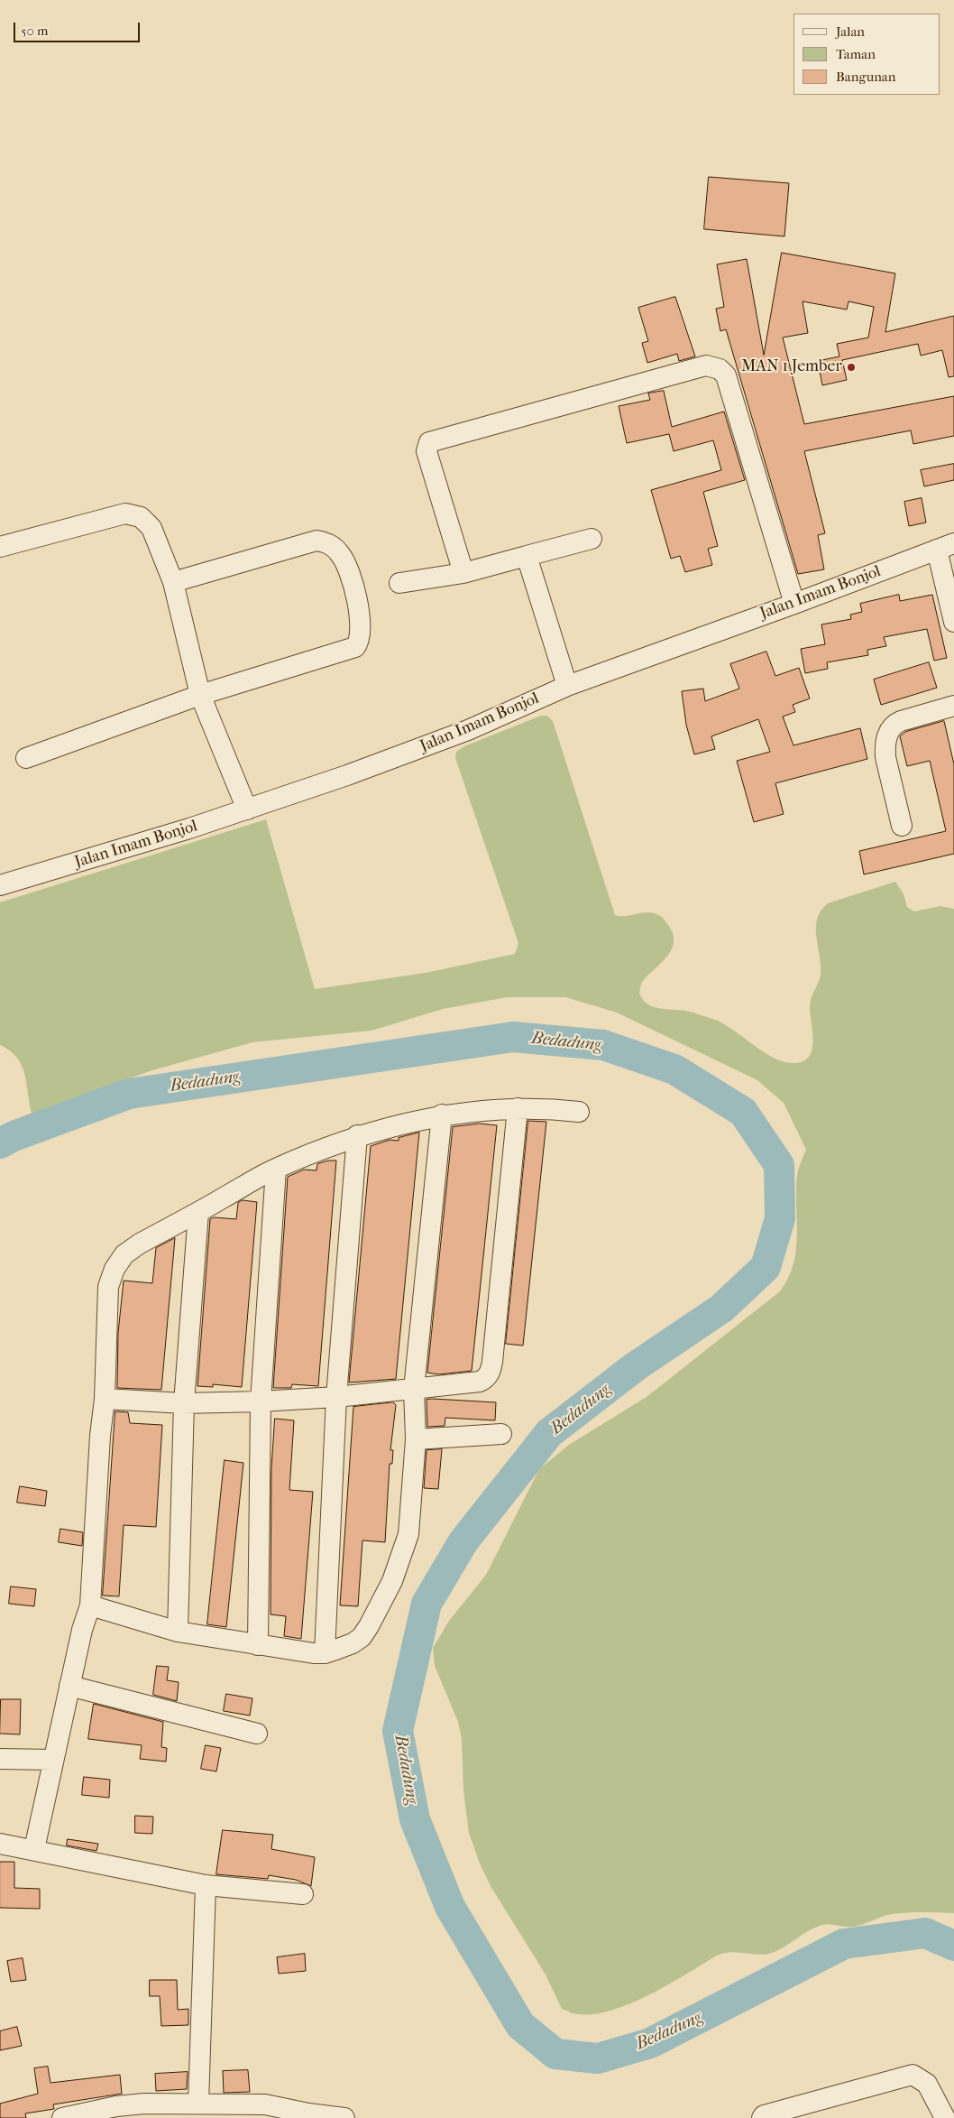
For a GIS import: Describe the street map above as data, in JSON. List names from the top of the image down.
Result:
{
  "streets": {
    "street": ["Jalan Imam Bonjol"]
  },
  "water": ["Bedadung"],
  "places": ["MAN 1 Jember"],
  "legend": ["Jalan", "Taman", "Bangunan"],
  "scale_bar": "50 m"
}
